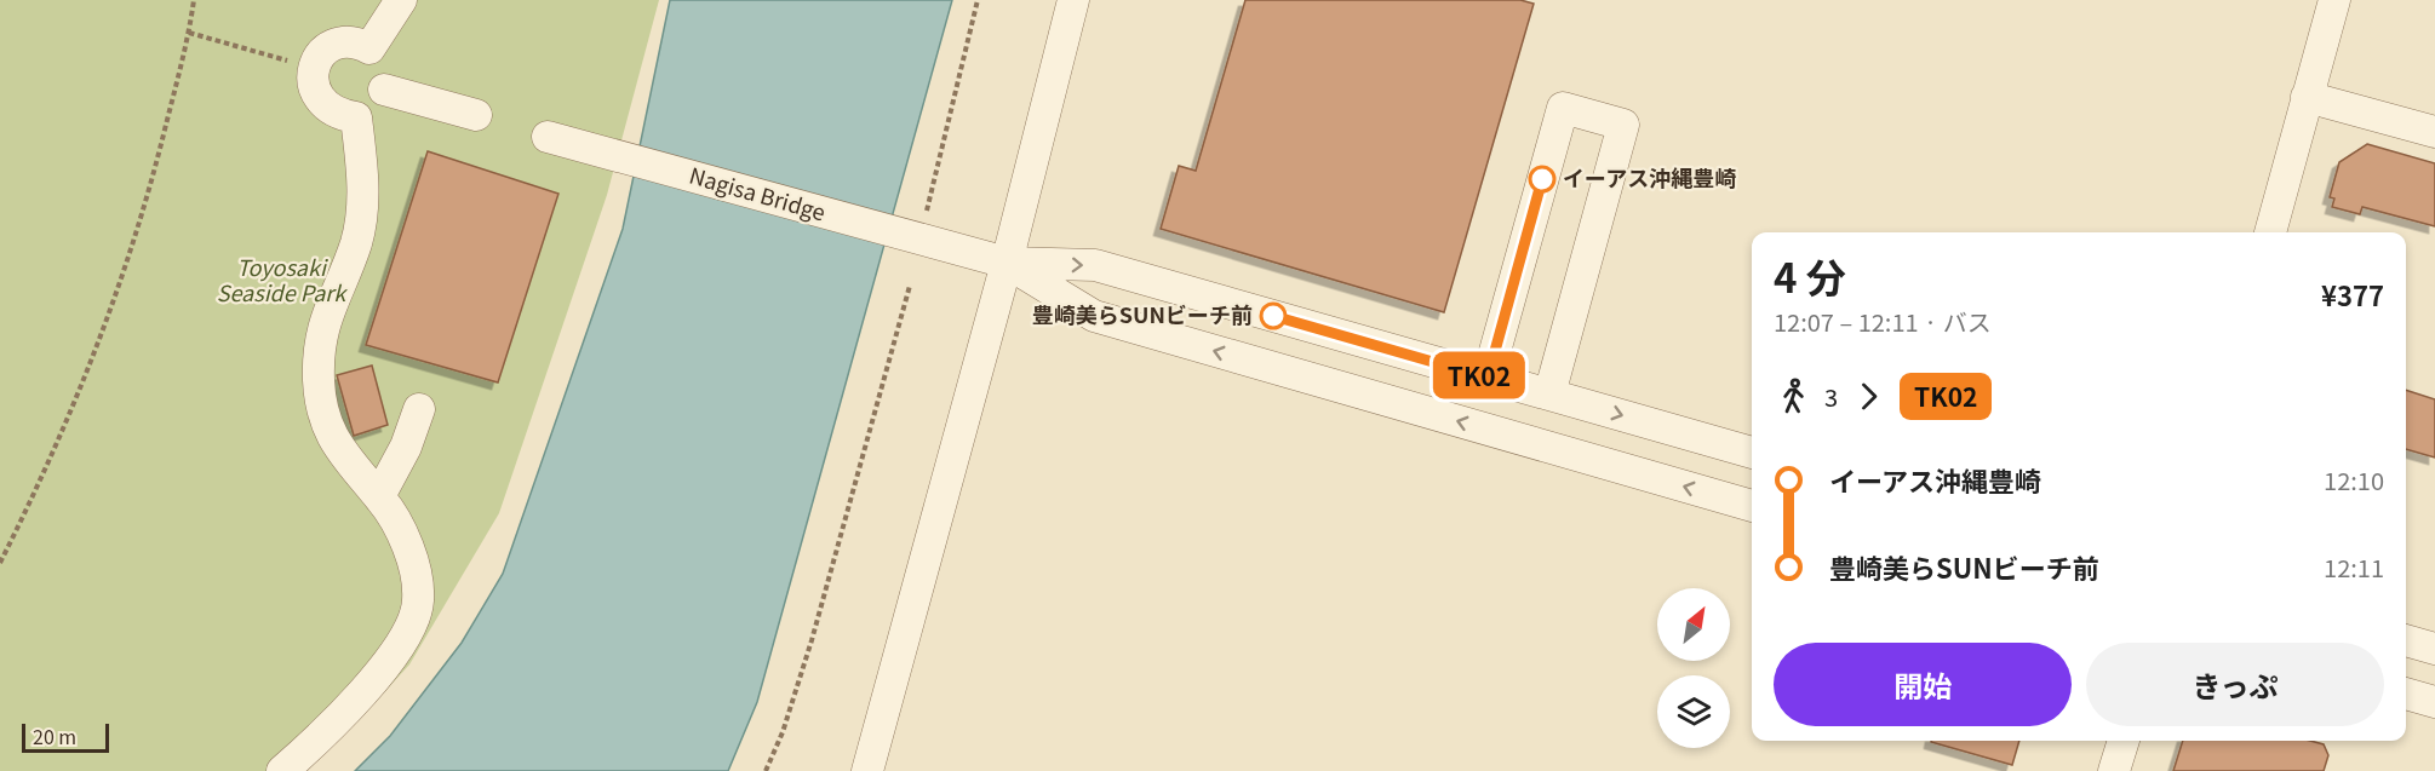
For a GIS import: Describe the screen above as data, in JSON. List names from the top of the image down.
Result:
{
  "streets": {
    "street": ["Nagisa Bridge"]
  },
  "parks": ["Toyosaki Seaside Park"],
  "places": ["イーアス沖縄豊崎", "豊崎美らSUNビーチ前"],
  "lines": ["bus line TK02"],
  "scale_bar": "20 m",
  "north": "top right",
  "page": {
    "on_map": "TK02",
    "heading": ["4 分", "12:07 – 12:11 · バス", "¥377"],
    "legs": ["3", "TK02"],
    "list": [
      {
        "name": "イーアス沖縄豊崎",
        "value": "12:10"
      },
      {
        "name": "豊崎美らSUNビーチ前",
        "value": "12:11"
      }
    ],
    "buttons": ["開始", "きっぷ"],
    "scale": "20 m"
  }
}
